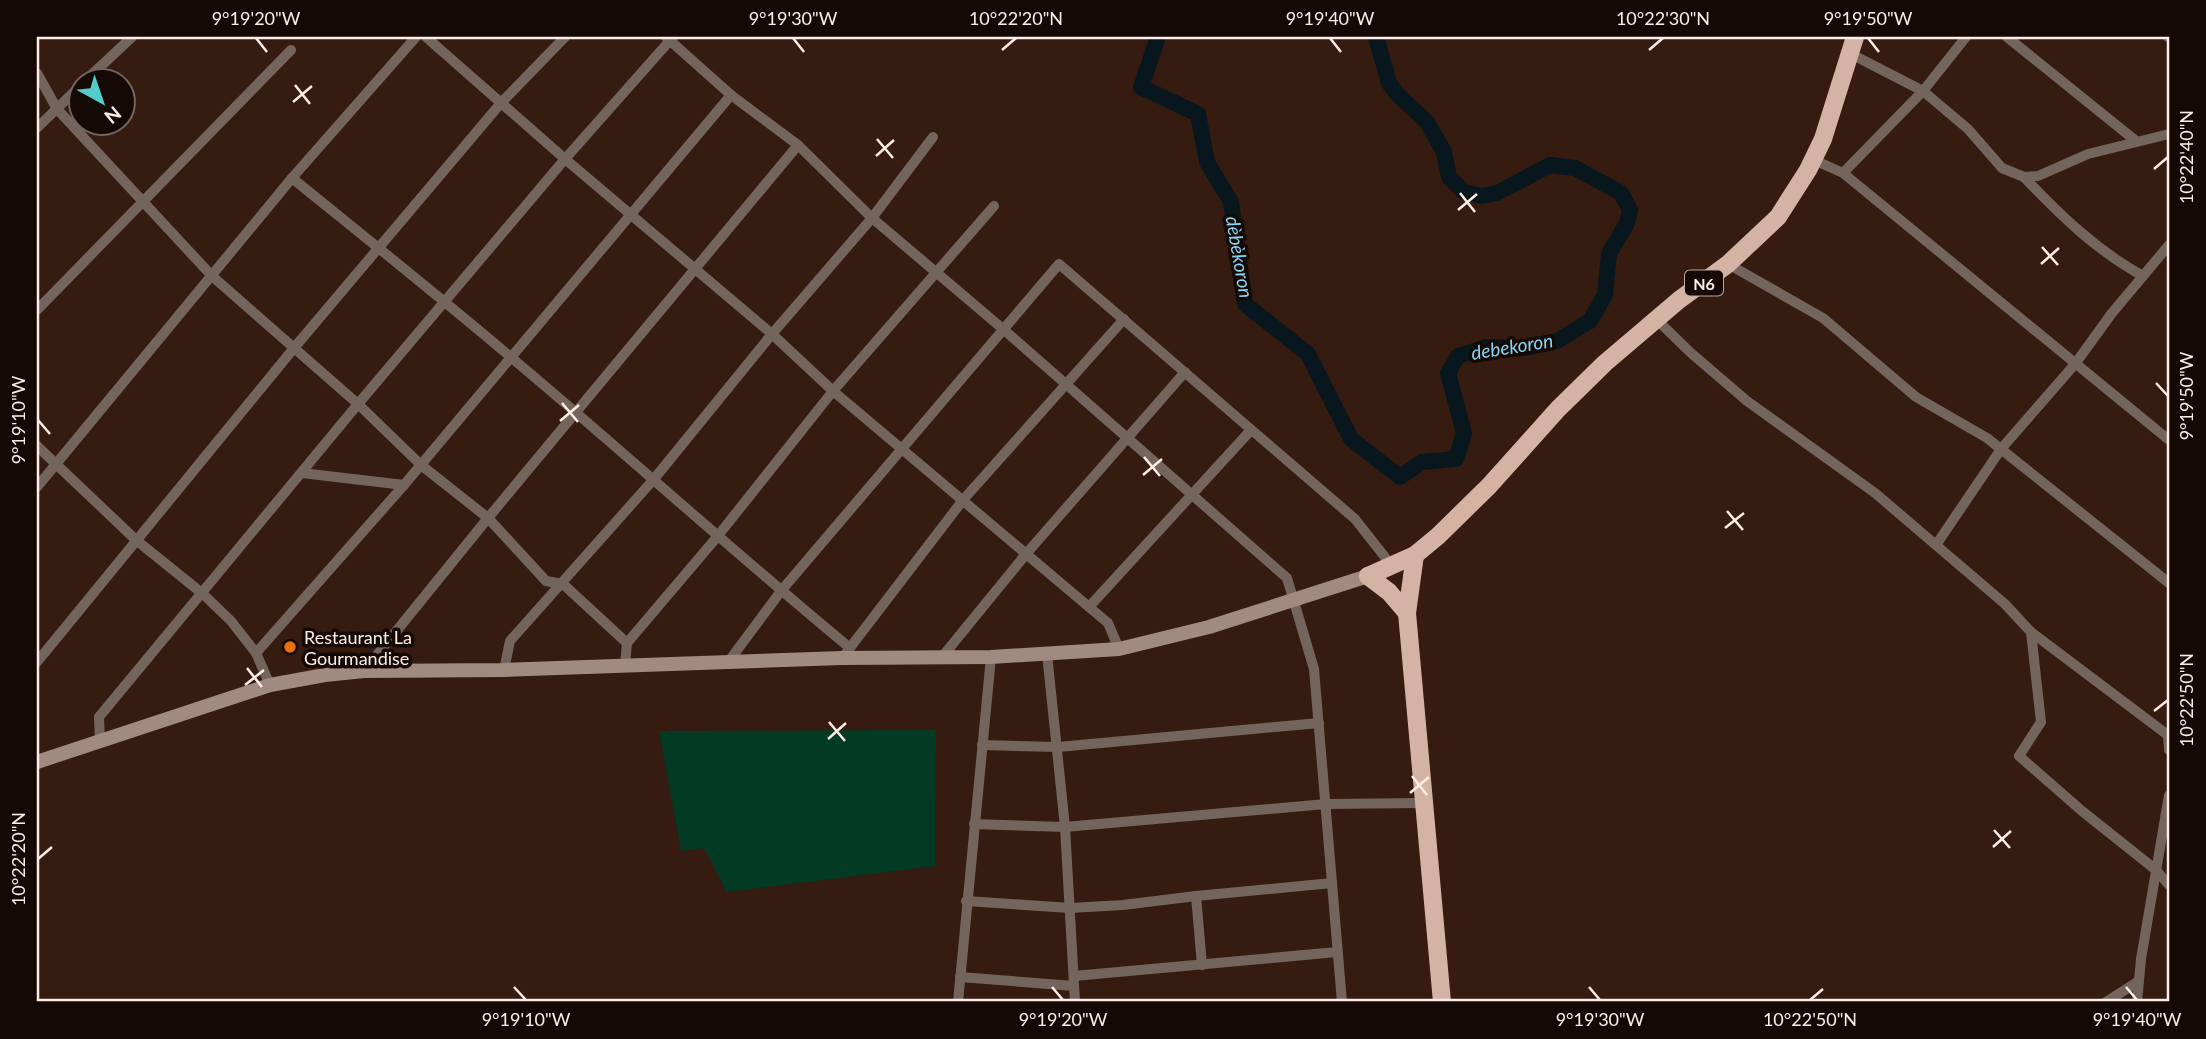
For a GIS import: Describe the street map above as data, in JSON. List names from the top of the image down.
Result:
{
  "streets": {
    "highway": ["N6"]
  },
  "water": ["dèbèkoron", "debekoron"],
  "places": ["Restaurant La Gourmandise"],
  "north": "bottom right",
  "coordinates": [
    "9°19'20\"W",
    "9°19'30\"W",
    "10°22'20\"N",
    "9°19'40\"W",
    "10°22'30\"N",
    "9°19'50\"W",
    "10°22'40\"N",
    "9°19'10\"W",
    "10°22'50\"N"
  ]
}
